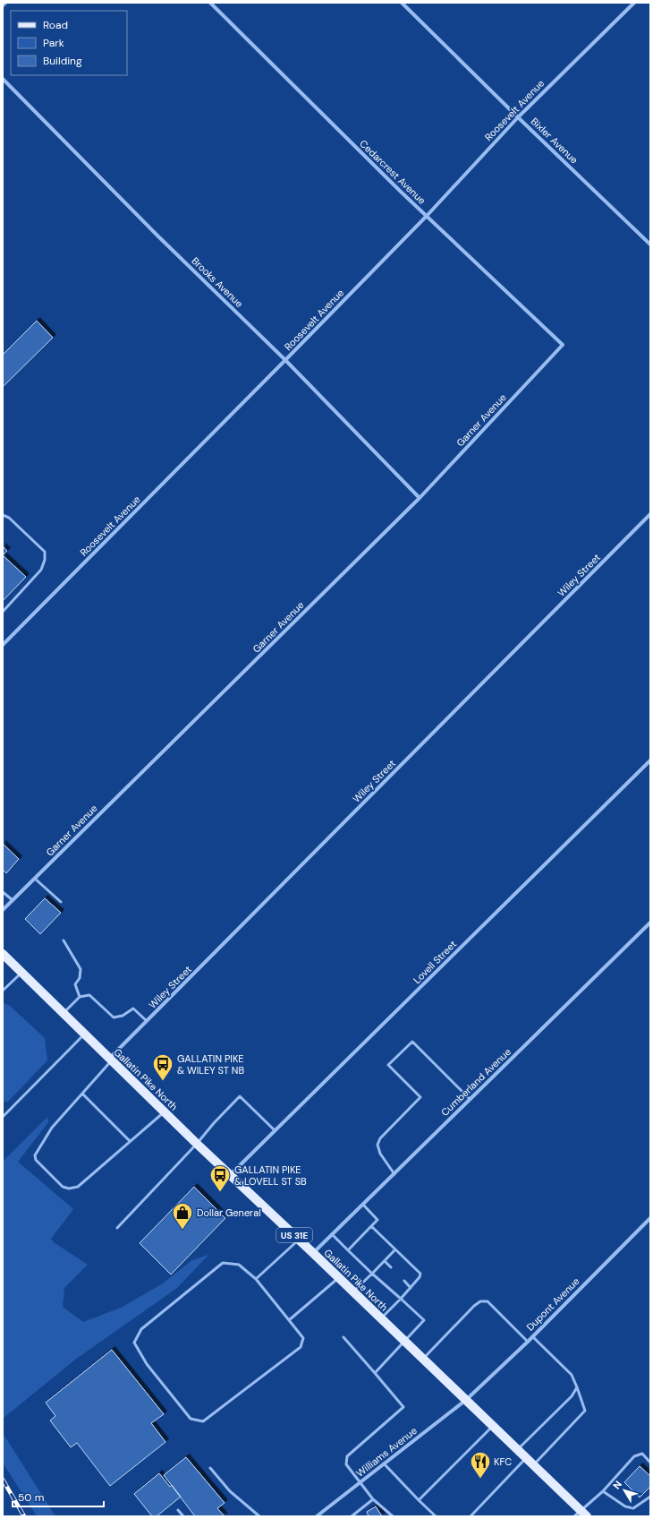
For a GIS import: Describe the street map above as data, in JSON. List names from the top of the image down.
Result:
{
  "streets": {
    "main road": ["Gallatin Pike North", "US 31E"],
    "street": [
      "Roosevelt Avenue",
      "Bixler Avenue",
      "Cedarcrest Avenue",
      "Brooks Avenue",
      "Garner Avenue",
      "Wiley Street",
      "Lovell Street",
      "Cumberland Avenue",
      "Dupont Avenue",
      "Williams Avenue"
    ]
  },
  "crossings": [
    ["Roosevelt Avenue", "Bixler Avenue"],
    ["Roosevelt Avenue", "Cedarcrest Avenue"],
    ["Roosevelt Avenue", "Brooks Avenue"],
    ["Cedarcrest Avenue", "Garner Avenue"],
    ["Brooks Avenue", "Garner Avenue"],
    ["Wiley Street", "Gallatin Pike North"],
    ["Lovell Street", "Gallatin Pike North"],
    ["Gallatin Pike North", "Cumberland Avenue"],
    ["Gallatin Pike North", "Dupont Avenue"],
    ["Gallatin Pike North", "Williams Avenue"],
    ["Dupont Avenue", "Williams Avenue"]
  ],
  "places": {
    "bus stop": ["GALLATIN PIKE & WILEY ST NB", "GALLATIN PIKE & LOVELL ST SB"],
    "shop": ["Dollar General"],
    "restaurant": ["KFC"]
  },
  "legend": ["Road", "Park", "Building"],
  "scale_bar": "50 m",
  "north": "top left"
}
